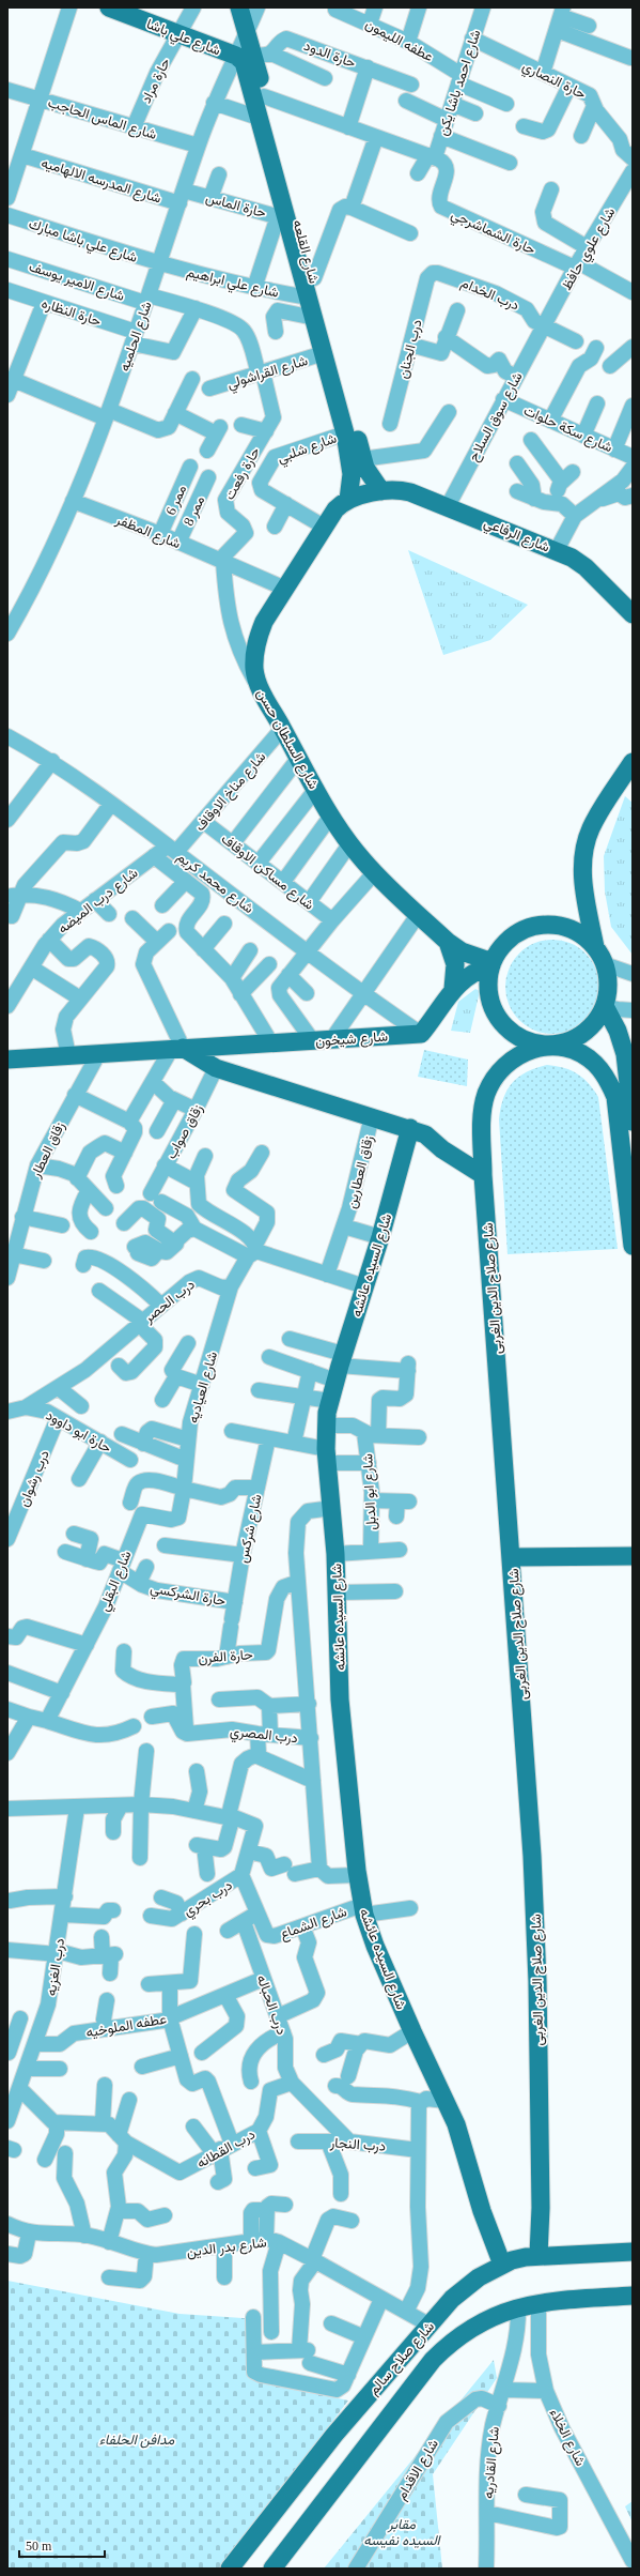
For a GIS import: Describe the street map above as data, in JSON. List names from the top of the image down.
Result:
{
  "streets": {
    "main road": [
      "شارع علي باشا",
      "شارع القلعه",
      "شارع الرفاعي",
      "شارع السلطان حسن",
      "شارع شيخون",
      "شارع السيده عائشه",
      "شارع صلاح الدين الغربى",
      "شارع صلاح سالم"
    ],
    "street": [
      "عطفه الليمون",
      "حارة الدود",
      "حارة النصاري",
      "حارة مراد",
      "شارع احمد باشا يكن",
      "شارع الماس الحاجب",
      "شارع المدرسه الالهاميه",
      "حارة الماس",
      "حارة الشماشرجي",
      "شارع علي باشا مبارك",
      "شارع علوي حافظ",
      "شارع الامير يوسف",
      "شارع علي ابراهيم",
      "درب الخدام",
      "حارة النظاره",
      "شارع الحلميه",
      "درب الجنان",
      "شارع القراشولي",
      "شارع سوق السلاح",
      "شارع سكة حلوات",
      "شارع شلبي",
      "حارة رفعت",
      "ممر 6",
      "ممر 8",
      "شارع المظفر",
      "شارع مناخ الاوقاف",
      "شارع مساكن الاوقاف",
      "شارع محمد كريم",
      "شارع درب الميضه",
      "زقاق صواب",
      "زقاق العطار",
      "زقاق العطارين",
      "درب الحصر",
      "شارع العياديه",
      "حارة ابو داوود",
      "درب رشوان",
      "شارع ابو الدبل",
      "شارع شركس",
      "شارع البقلي",
      "حارة الشركسي",
      "حارة الفرن",
      "درب المصري",
      "درب بحري",
      "شارع الشماع",
      "درب الغزيه",
      "درب الحباله",
      "عطفه الملوخيه",
      "درب النجار",
      "درب القطانه",
      "شارع بدر الدين",
      "شارع الخلاء",
      "شارع القادريه",
      "شارع الاقدام"
    ]
  },
  "crossings": [
    ["شارع علي باشا", "حارة مراد"],
    ["شارع علي باشا", "شارع القلعه"],
    ["شارع علي باشا", "شارع الحلميه"],
    ["عطفه الليمون", "شارع احمد باشا يكن"],
    ["حارة النصاري", "شارع احمد باشا يكن"],
    ["حارة مراد", "شارع الماس الحاجب"],
    ["شارع احمد باشا يكن", "حارة الشماشرجي"],
    ["شارع الماس الحاجب", "شارع الحلميه"],
    ["شارع المدرسه الالهاميه", "حارة الماس"],
    ["شارع المدرسه الالهاميه", "شارع الحلميه"],
    ["حارة الماس", "شارع القلعه"],
    ["حارة الماس", "شارع الحلميه"],
    ["حارة الشماشرجي", "شارع علوي حافظ"],
    ["شارع علي باشا مبارك", "شارع علي ابراهيم"],
    ["شارع علي باشا مبارك", "شارع الحلميه"],
    ["شارع علوي حافظ", "درب الخدام"],
    ["شارع علوي حافظ", "شارع سوق السلاح"],
    ["شارع القلعه", "شارع علي ابراهيم"],
    ["شارع القلعه", "شارع الحلميه"],
    ["شارع القلعه", "شارع القراشولي"],
    ["شارع القلعه", "شارع شلبي"],
    ["شارع القلعه", "شارع الرفاعي"],
    ["شارع القلعه", "شارع السلطان حسن"],
    ["شارع الامير يوسف", "حارة النظاره"],
    ["شارع الامير يوسف", "شارع الحلميه"],
    ["شارع الامير يوسف", "حارة رفعت"],
    ["شارع علي ابراهيم", "شارع الحلميه"],
    ["درب الخدام", "درب الجنان"],
    ["درب الخدام", "شارع سوق السلاح"],
    ["حارة النظاره", "شارع الحلميه"],
    ["حارة النظاره", "حارة رفعت"],
    ["شارع الحلميه", "شارع المظفر"],
    ["شارع القراشولي", "حارة رفعت"],
    ["شارع سوق السلاح", "شارع سكة حلوات"],
    ["شارع سوق السلاح", "شارع الرفاعي"],
    ["شارع شلبي", "شارع السلطان حسن"],
    ["حارة رفعت", "شارع المظفر"],
    ["ممر 6", "شارع المظفر"],
    ["ممر 8", "شارع المظفر"],
    ["شارع المظفر", "شارع السلطان حسن"],
    ["شارع الرفاعي", "شارع السلطان حسن"],
    ["شارع السلطان حسن", "شارع مناخ الاوقاف"],
    ["شارع السلطان حسن", "شارع صلاح الدين الغربى"],
    ["شارع مناخ الاوقاف", "شارع مساكن الاوقاف"],
    ["شارع مناخ الاوقاف", "شارع محمد كريم"],
    ["شارع مناخ الاوقاف", "شارع درب الميضه"],
    ["شارع محمد كريم", "شارع درب الميضه"],
    ["شارع محمد كريم", "شارع شيخون"],
    ["شارع شيخون", "زقاق العطار"],
    ["زقاق العطارين", "شارع السيده عائشه"],
    ["شارع السيده عائشه", "شارع ابو الدبل"],
    ["شارع السيده عائشه", "شارع الشماع"],
    ["شارع السيده عائشه", "شارع صلاح سالم"],
    ["شارع صلاح الدين الغربى", "شارع صلاح سالم"],
    ["درب الحصر", "شارع العياديه"],
    ["درب الحصر", "حارة ابو داوود"],
    ["شارع العياديه", "شارع البقلي"],
    ["حارة ابو داوود", "درب رشوان"],
    ["شارع شركس", "حارة الشركسي"],
    ["شارع شركس", "حارة الفرن"],
    ["شارع البقلي", "حارة الشركسي"],
    ["درب الغزيه", "عطفه الملوخيه"],
    ["درب الحباله", "عطفه الملوخيه"],
    ["درب الحباله", "درب النجار"],
    ["درب الحباله", "درب القطانه"],
    ["شارع بدر الدين", "شارع صلاح سالم"],
    ["شارع صلاح سالم", "شارع الخلاء"],
    ["شارع صلاح سالم", "شارع القادريه"],
    ["شارع القادريه", "شارع الاقدام"]
  ],
  "parks": ["مدافن الحلفاء", "مقابر السيده نفيسه"],
  "scale_bar": "50 m"
}
